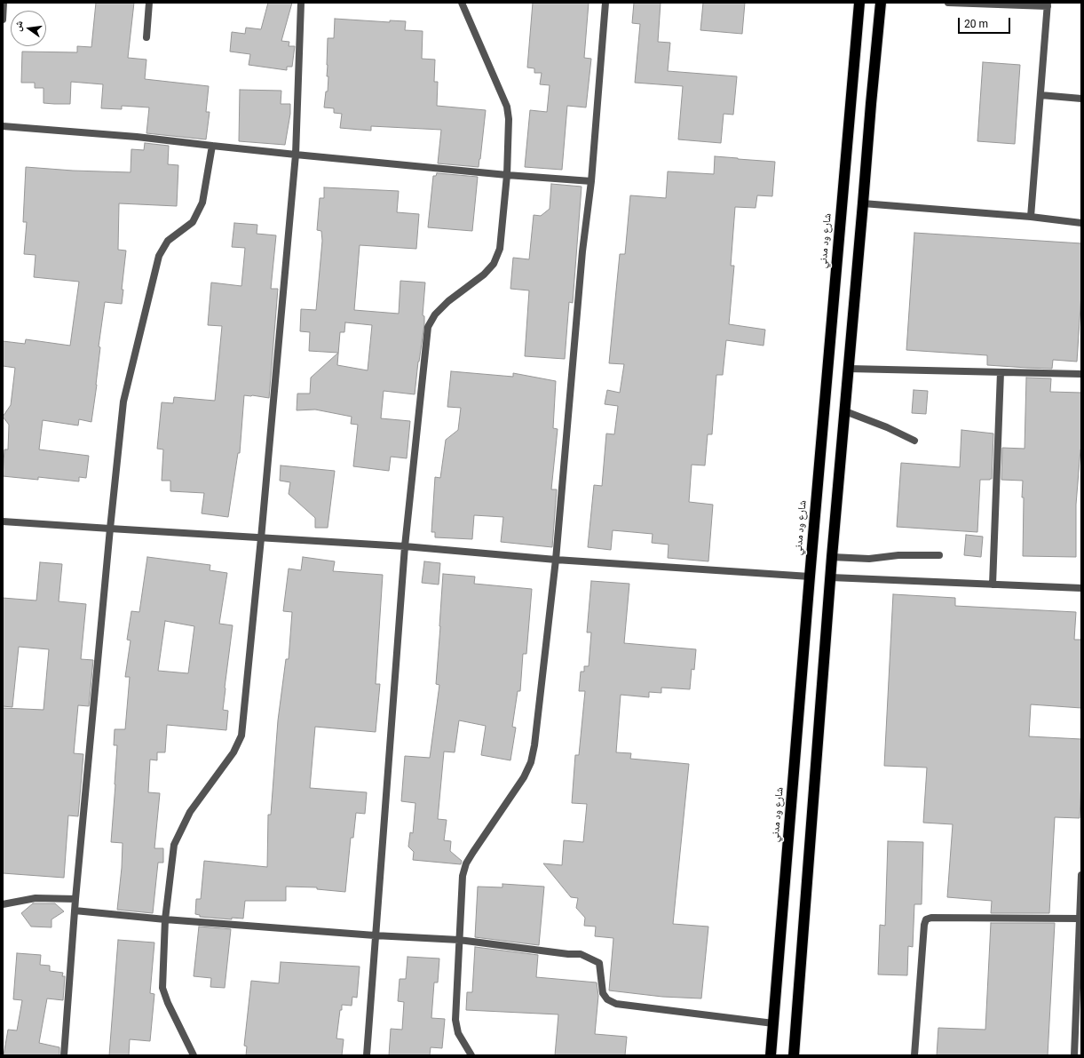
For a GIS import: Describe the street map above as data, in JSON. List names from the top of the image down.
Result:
{
  "streets": {
    "highway": ["شارع ود مدني"]
  },
  "scale_bar": "20 m",
  "north": "left"
}
